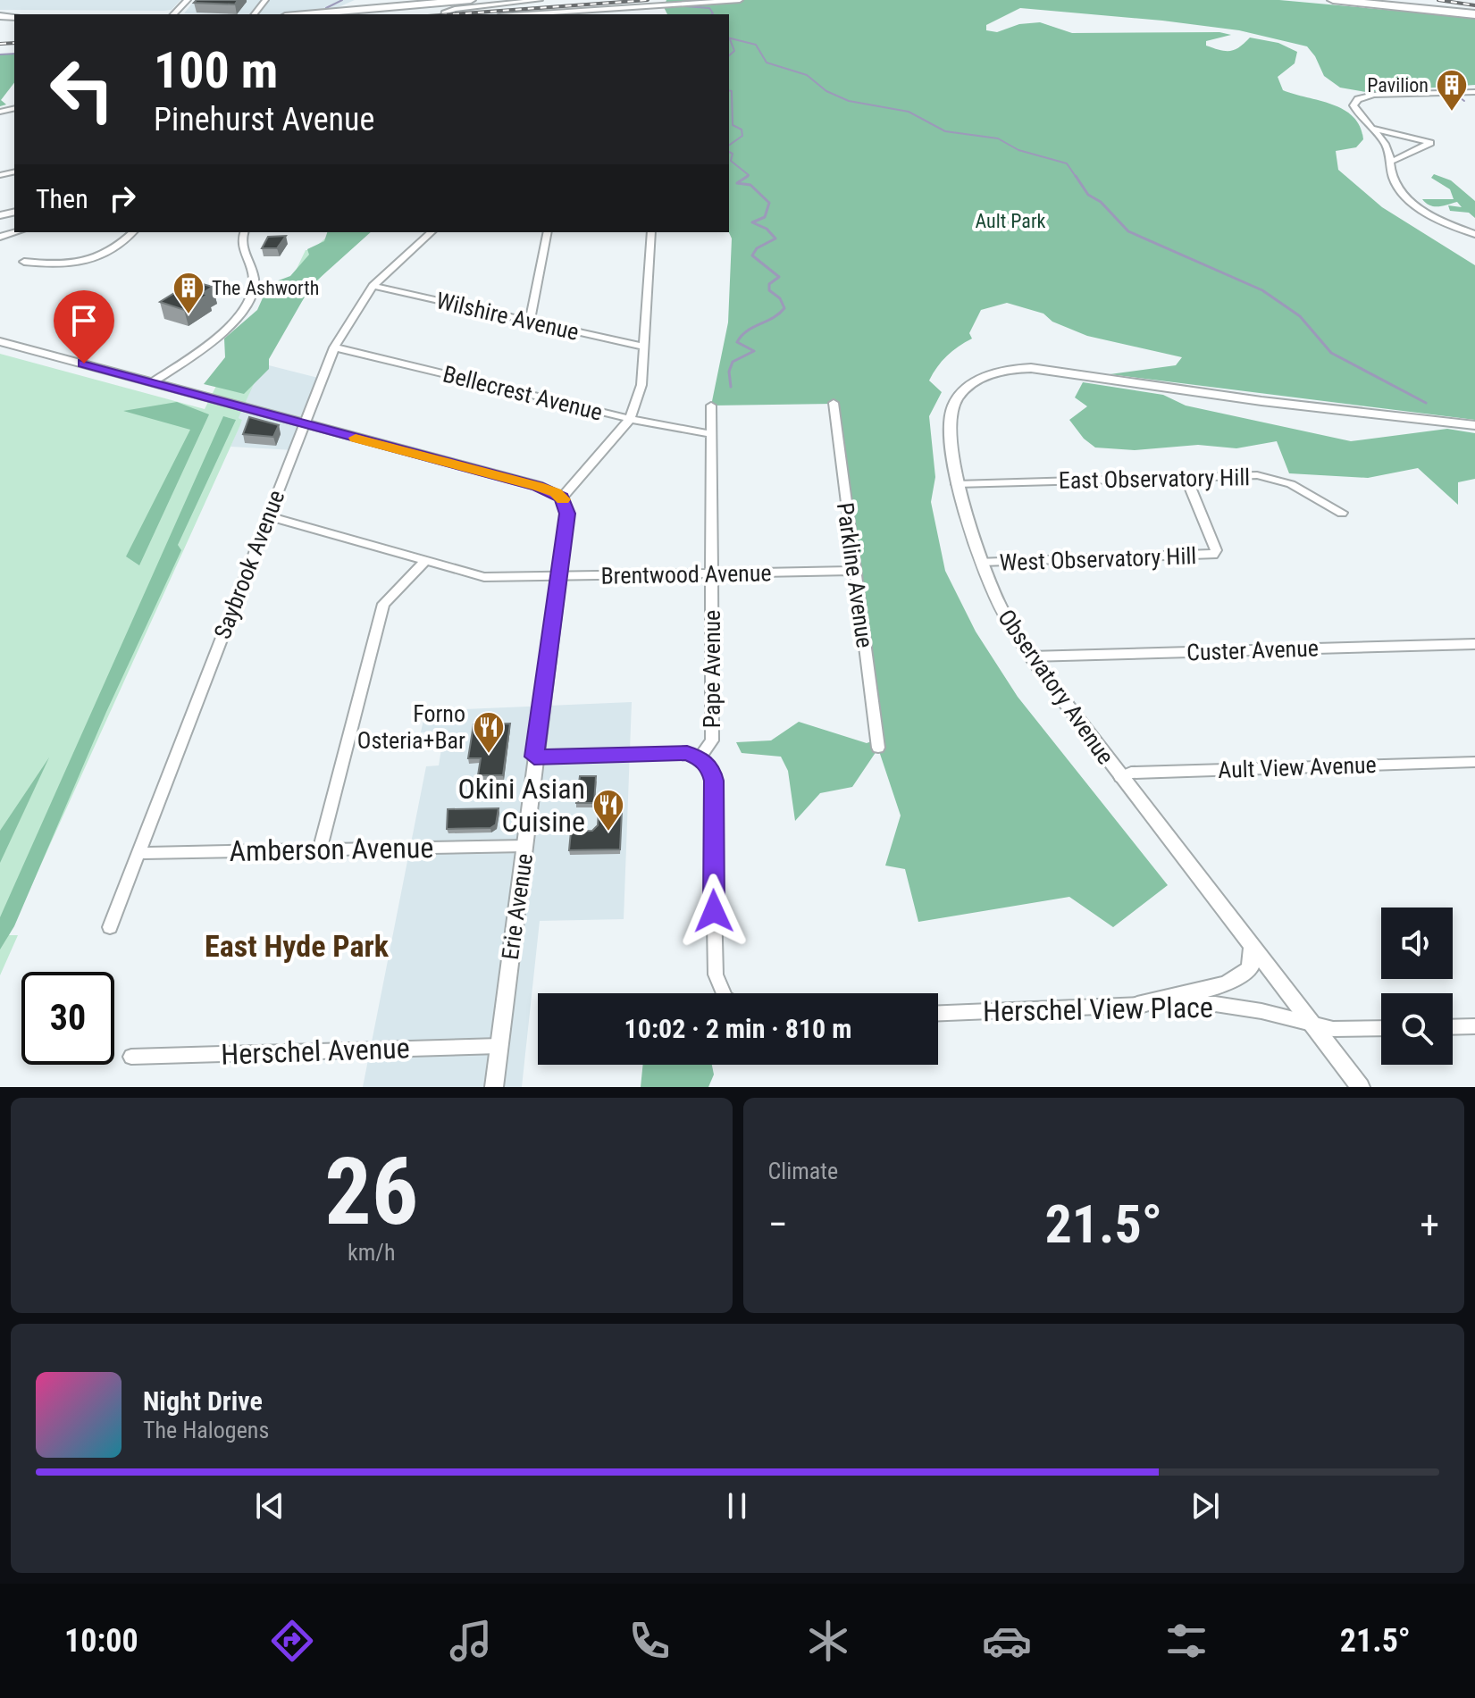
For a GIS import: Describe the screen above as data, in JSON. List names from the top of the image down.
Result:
{
  "streets": {
    "street": [
      "Wilshire Avenue",
      "Bellecrest Avenue",
      "East Observatory Hill",
      "West Observatory Hill",
      "Saybrook Avenue",
      "Brentwood Avenue",
      "Parkline Avenue",
      "Custer Avenue",
      "Pape Avenue",
      "Observatory Avenue",
      "Ault View Avenue",
      "Amberson Avenue",
      "Erie Avenue",
      "Herschel View Place",
      "Herschel Avenue"
    ]
  },
  "crossings": [
    ["Wilshire Avenue", "Saybrook Avenue"],
    ["Bellecrest Avenue", "Saybrook Avenue"],
    ["Bellecrest Avenue", "Pape Avenue"],
    ["East Observatory Hill", "West Observatory Hill"],
    ["East Observatory Hill", "Observatory Avenue"],
    ["West Observatory Hill", "Observatory Avenue"],
    ["Saybrook Avenue", "Brentwood Avenue"],
    ["Saybrook Avenue", "Amberson Avenue"],
    ["Brentwood Avenue", "Parkline Avenue"],
    ["Brentwood Avenue", "Pape Avenue"],
    ["Brentwood Avenue", "Erie Avenue"],
    ["Custer Avenue", "Observatory Avenue"],
    ["Observatory Avenue", "Ault View Avenue"],
    ["Observatory Avenue", "Herschel View Place"],
    ["Amberson Avenue", "Erie Avenue"],
    ["Erie Avenue", "Herschel Avenue"]
  ],
  "districts": ["East Hyde Park"],
  "parks": ["Ault Park"],
  "places": {
    "building": ["Pavilion", "The Ashworth"],
    "restaurant": ["Forno Osteria+Bar", "Okini Asian Cuisine"]
  },
  "page": {
    "turn": ["100 m", "Pinehurst Avenue"],
    "then": "Then",
    "limit": "30",
    "trip": "10:02 · 2 min · 810 m",
    "tile": [
      ["26", "km/h"],
      "Climate"
    ],
    "heat": ["−", "21.5°", "+"],
    "song": ["Night Drive", "The Halogens"],
    "tabs": ["10:00", "21.5°"]
  }
}
